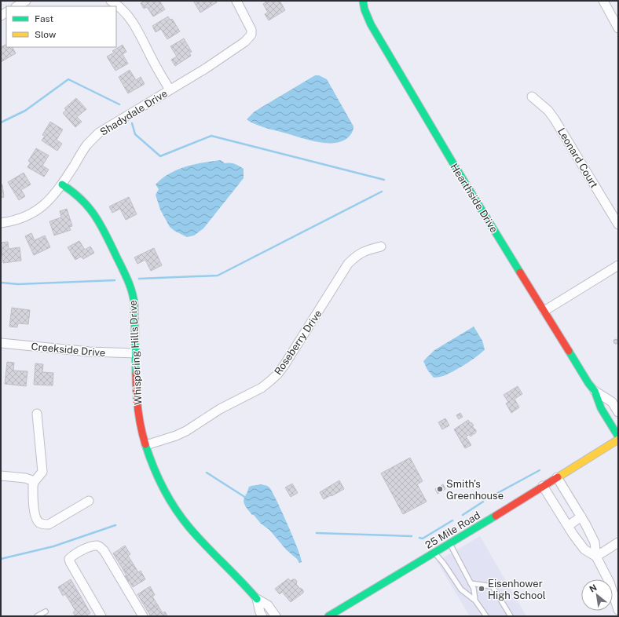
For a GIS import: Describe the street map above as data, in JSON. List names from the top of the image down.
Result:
{
  "streets": {
    "street": [
      "Shadydale Drive",
      "Leonard Court",
      "Hearthside Drive",
      "Roseberry Drive",
      "Creekside Drive",
      "Whispering Hills Drive",
      "25 Mile Road"
    ]
  },
  "crossings": [
    ["Shadydale Drive", "Whispering Hills Drive"],
    ["Roseberry Drive", "Whispering Hills Drive"],
    ["Creekside Drive", "Whispering Hills Drive"]
  ],
  "places": ["Smith's Greenhouse", "Eisenhower High School"],
  "legend": ["Fast", "Slow"],
  "north": "top left"
}
